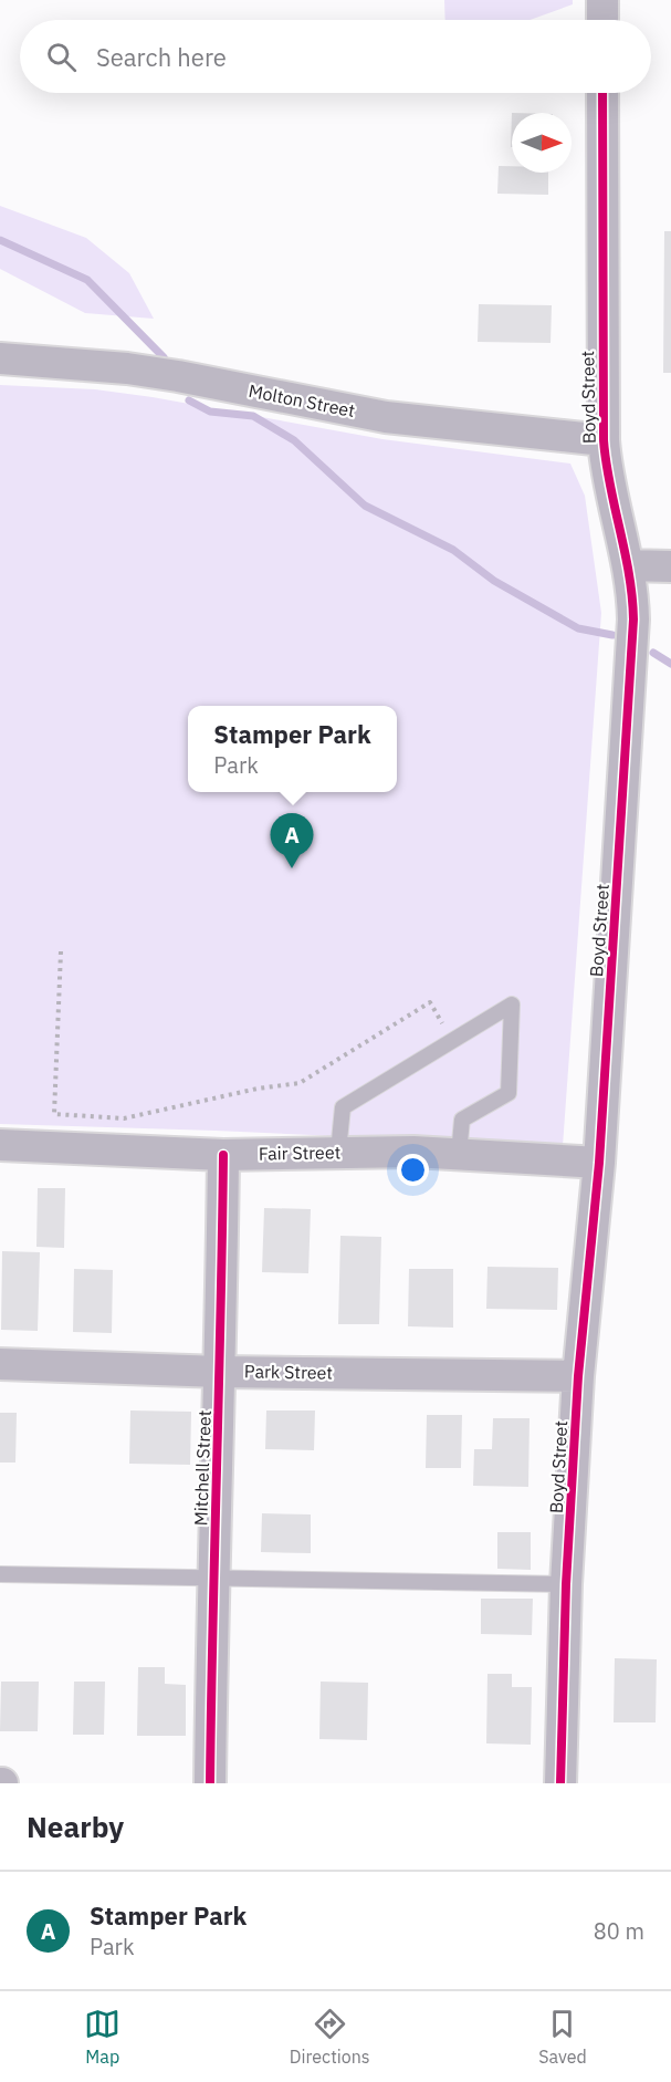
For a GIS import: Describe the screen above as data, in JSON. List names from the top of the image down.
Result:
{
  "streets": {
    "street": [
      "Boyd Street",
      "Molton Street",
      "Fair Street",
      "Park Street",
      "Mitchell Street"
    ]
  },
  "crossings": [
    ["Boyd Street", "Molton Street"],
    ["Boyd Street", "Fair Street"],
    ["Boyd Street", "Park Street"],
    ["Fair Street", "Mitchell Street"],
    ["Park Street", "Mitchell Street"]
  ],
  "north": "right",
  "page": {
    "search": "Search here",
    "popup": ["Stamper Park", "Park"],
    "pins": "A",
    "heading": "Nearby",
    "list": [
      {
        "mark": "A",
        "name": "Stamper Park",
        "note": "Park",
        "value": "80 m"
      }
    ],
    "nav": ["Map", "Directions", "Saved"]
  }
}
